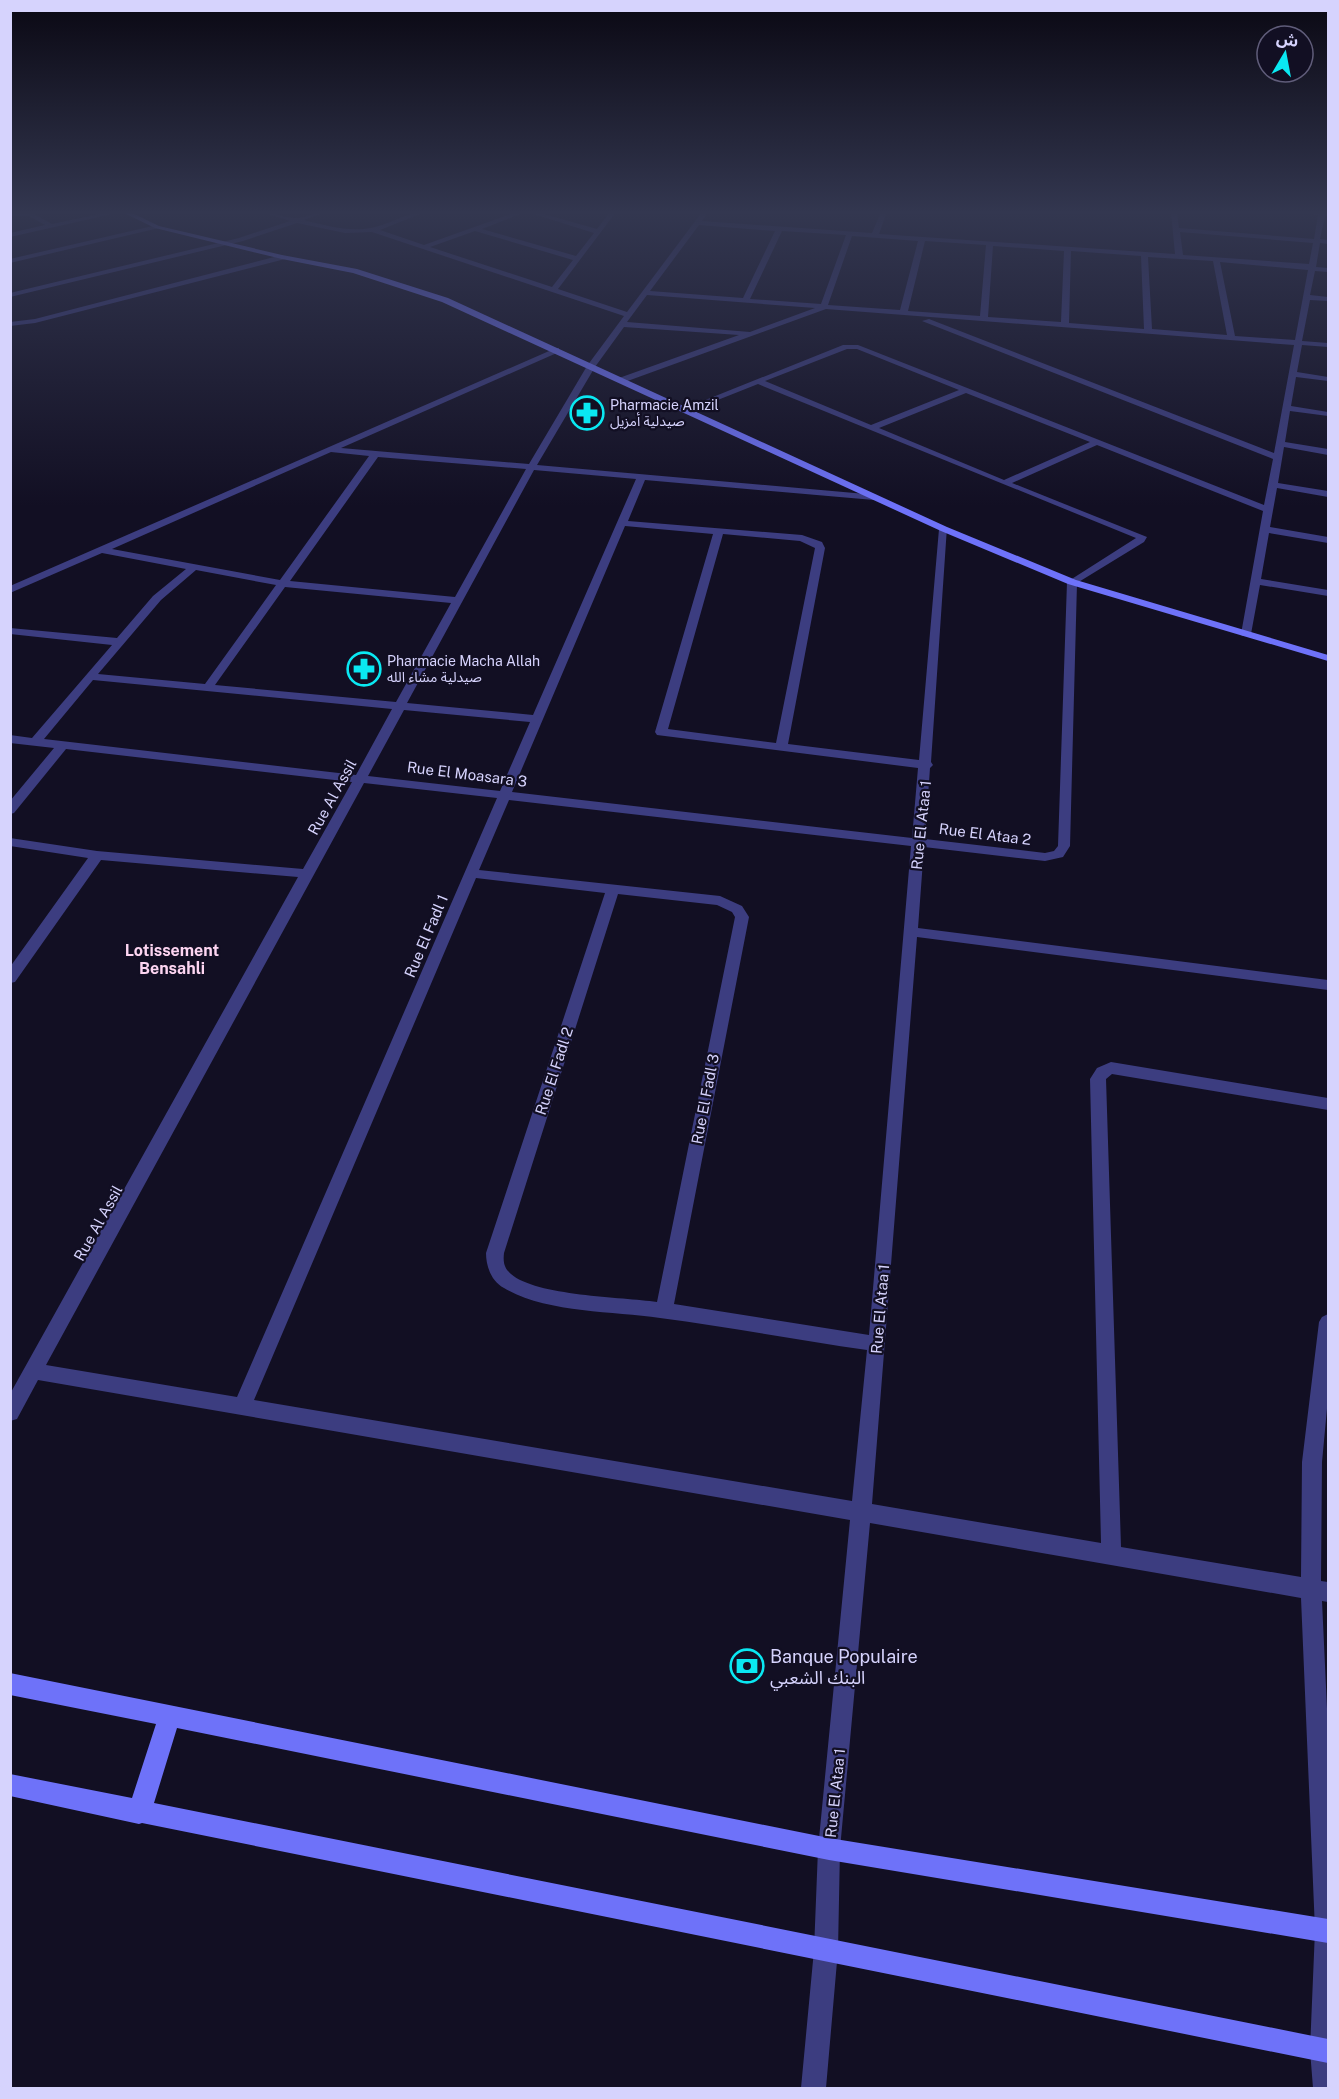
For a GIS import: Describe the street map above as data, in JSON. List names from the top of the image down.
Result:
{
  "streets": {
    "street": [
      "Rue El Moasara 3",
      "Rue Al Assil",
      "Rue El Ataa 1",
      "Rue El Ataa 2",
      "Rue El Fadl 1",
      "Rue El Fadl 2",
      "Rue El Fadl 3"
    ]
  },
  "crossings": [
    ["Rue El Moasara 3", "Rue Al Assil"],
    ["Rue El Moasara 3", "Rue El Ataa 1"],
    ["Rue El Moasara 3", "Rue El Ataa 2"],
    ["Rue El Moasara 3", "Rue El Fadl 1"],
    ["Rue El Ataa 1", "Rue El Ataa 2"],
    ["Rue El Fadl 2", "Rue El Fadl 3"]
  ],
  "districts": ["Lotissement Bensahli"],
  "places": {
    "pharmacy": ["Pharmacie Amzil صيدلية أمزيل", "Pharmacie Macha Allah صيدلية مشاء الله"],
    "bank": ["Banque Populaire البنك الشعبي"]
  },
  "north": "top"
}
